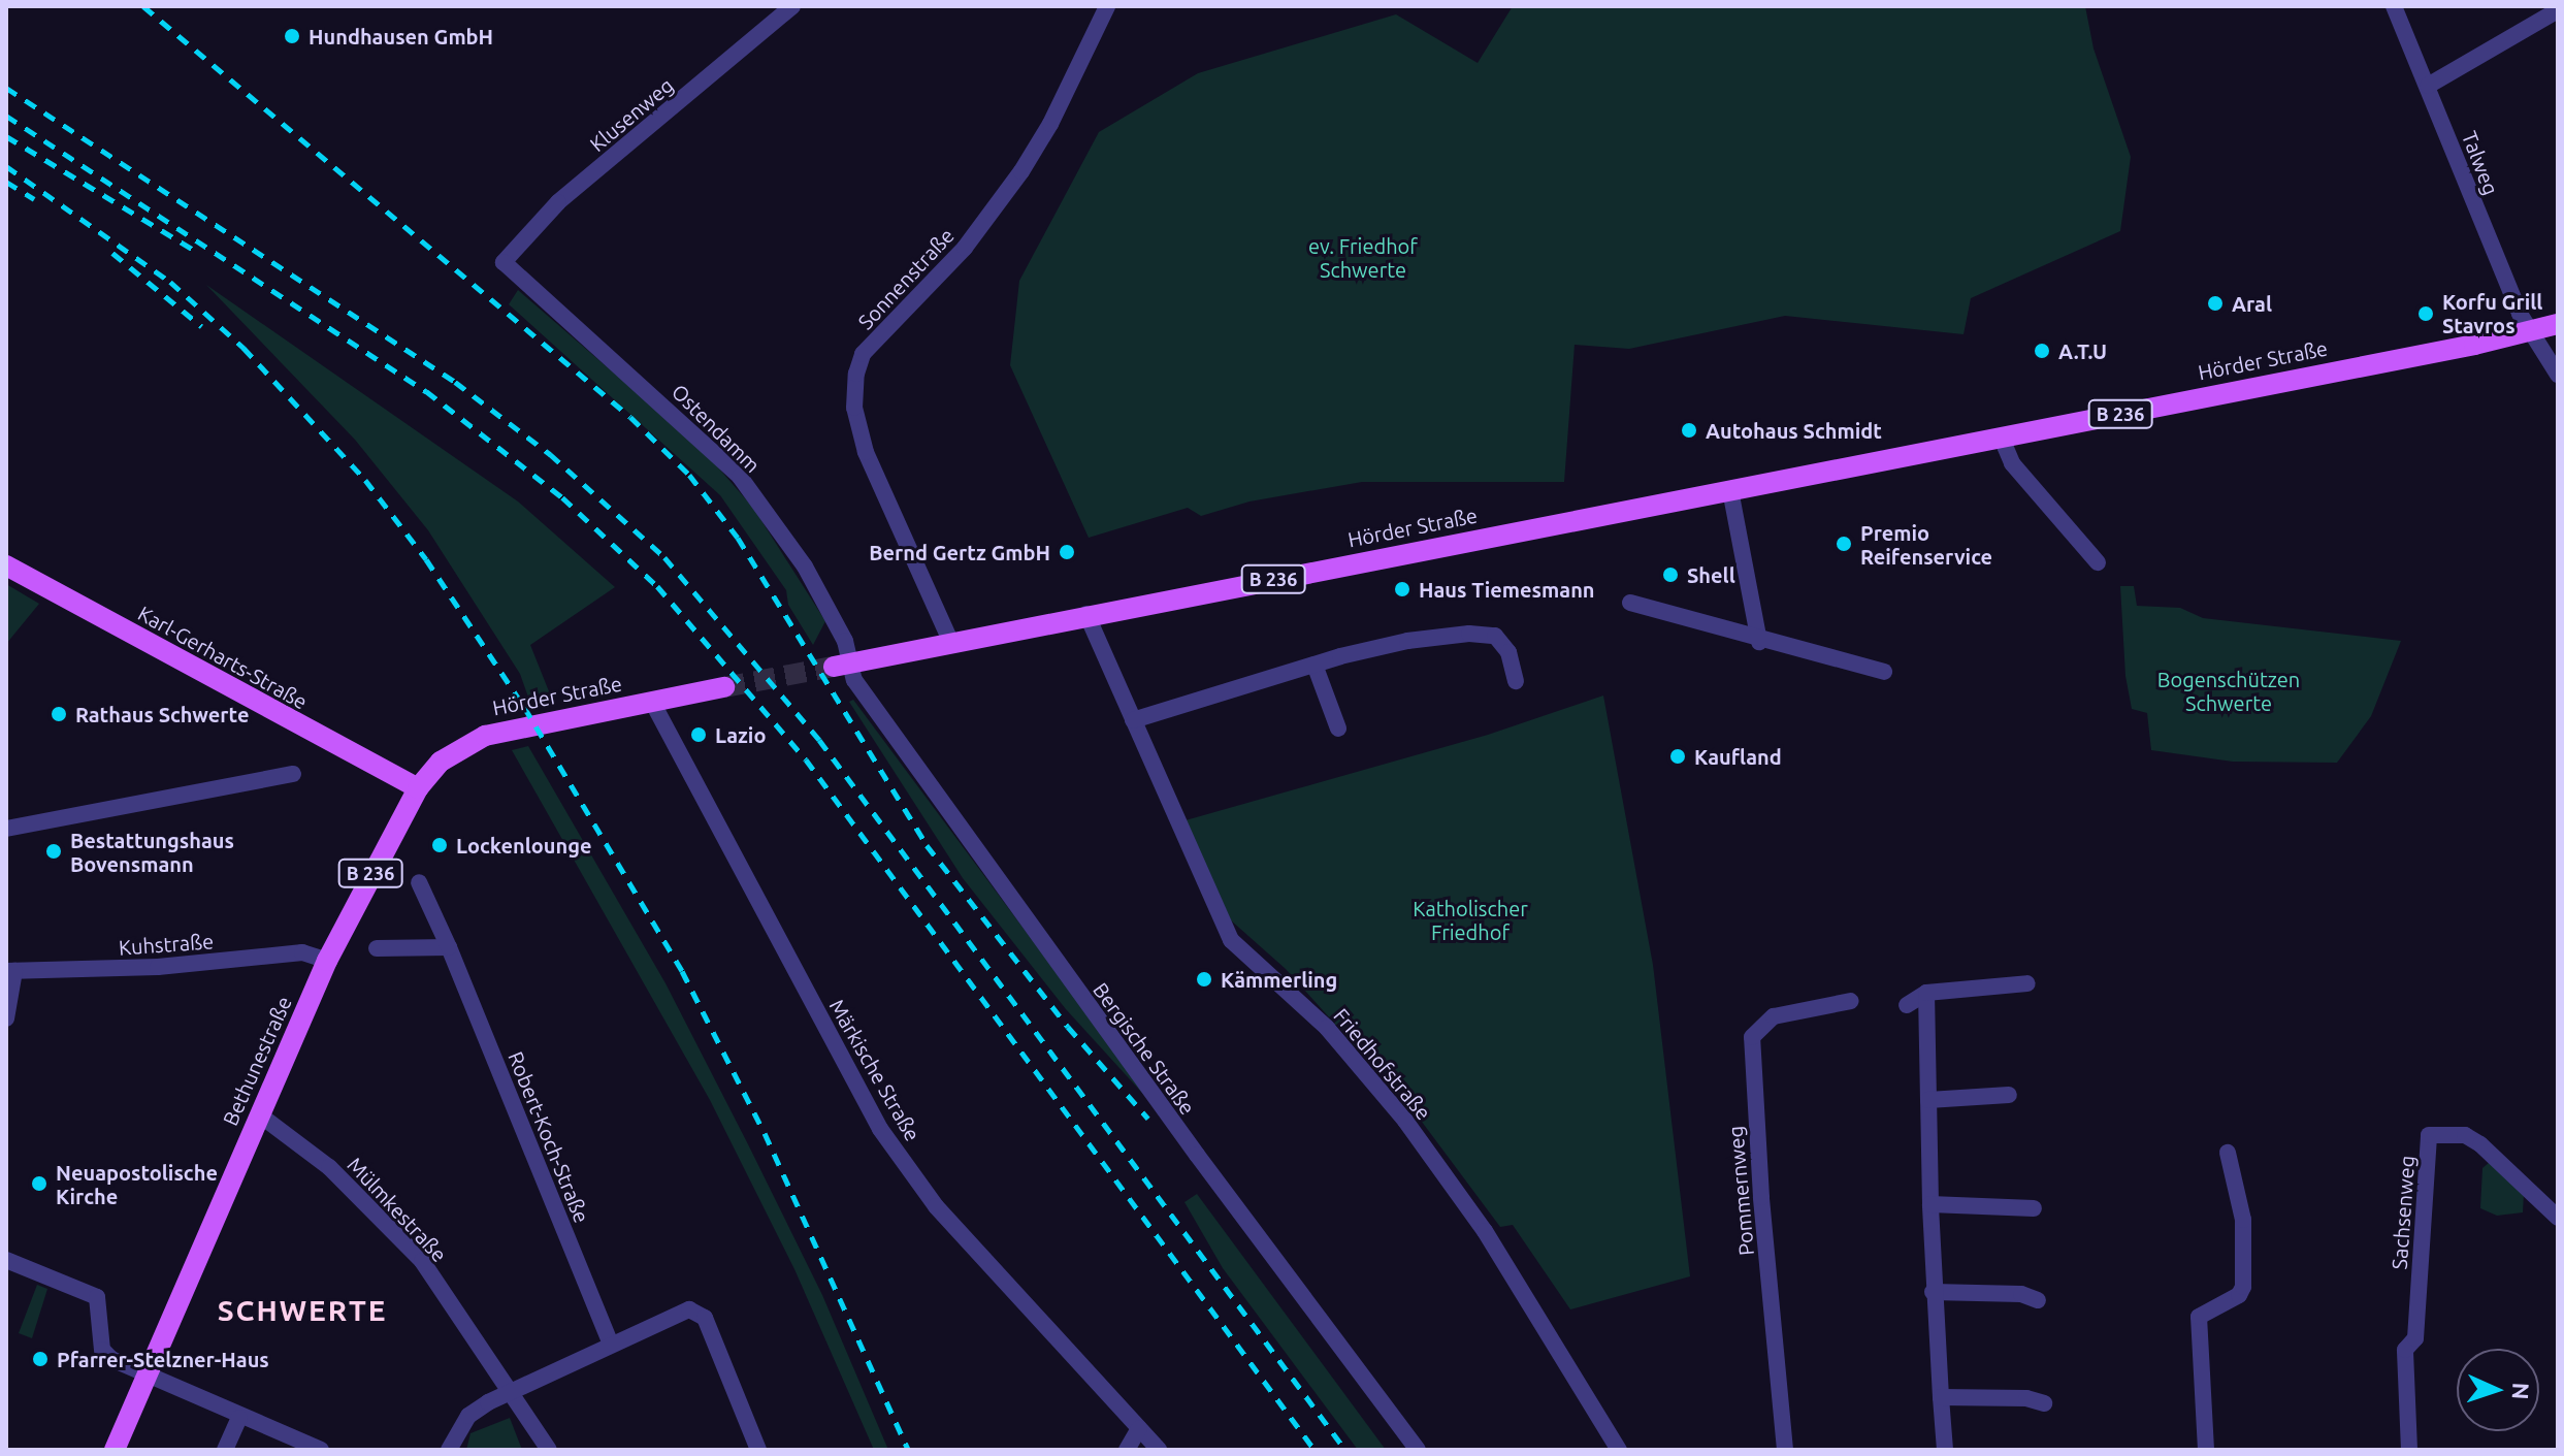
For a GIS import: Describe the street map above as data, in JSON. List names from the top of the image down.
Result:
{
  "streets": {
    "main road": [
      "Hörder Straße",
      "B 236",
      "Karl-Gerharts-Straße",
      "Bethunestraße"
    ],
    "street": [
      "Klusenweg",
      "Talweg",
      "Sonnenstraße",
      "Ostendamm",
      "Kuhstraße",
      "Bergische Straße",
      "Friedhofstraße",
      "Märkische Straße",
      "Robert-Koch-Straße",
      "Pommernweg",
      "Mülmkestraße",
      "Sachsenweg"
    ]
  },
  "crossings": [
    ["Klusenweg", "Ostendamm"],
    ["Talweg", "Hörder Straße"],
    ["Sonnenstraße", "Hörder Straße"],
    ["Hörder Straße", "Ostendamm"],
    ["Hörder Straße", "Karl-Gerharts-Straße"],
    ["Hörder Straße", "Bergische Straße"],
    ["Hörder Straße", "Bethunestraße"],
    ["Hörder Straße", "Friedhofstraße"],
    ["Hörder Straße", "Märkische Straße"],
    ["Ostendamm", "Bergische Straße"],
    ["Karl-Gerharts-Straße", "Bethunestraße"],
    ["Kuhstraße", "Bethunestraße"],
    ["Bethunestraße", "Mülmkestraße"]
  ],
  "districts": ["SCHWERTE"],
  "parks": ["ev. Friedhof Schwerte", "Bogenschützen Schwerte", "Katholischer Friedhof"],
  "places": [
    "Hundhausen GmbH",
    "Aral",
    "Korfu Grill Stavros",
    "A.T.U",
    "Autohaus Schmidt",
    "Premio Reifenservice",
    "Bernd Gertz GmbH",
    "Shell",
    "Haus Tiemesmann",
    "Rathaus Schwerte",
    "Lazio",
    "Kaufland",
    "Lockenlounge",
    "Bestattungshaus Bovensmann",
    "Kämmerling",
    "Neuapostolische Kirche",
    "Pfarrer-Stelzner-Haus"
  ],
  "north": "right"
}
